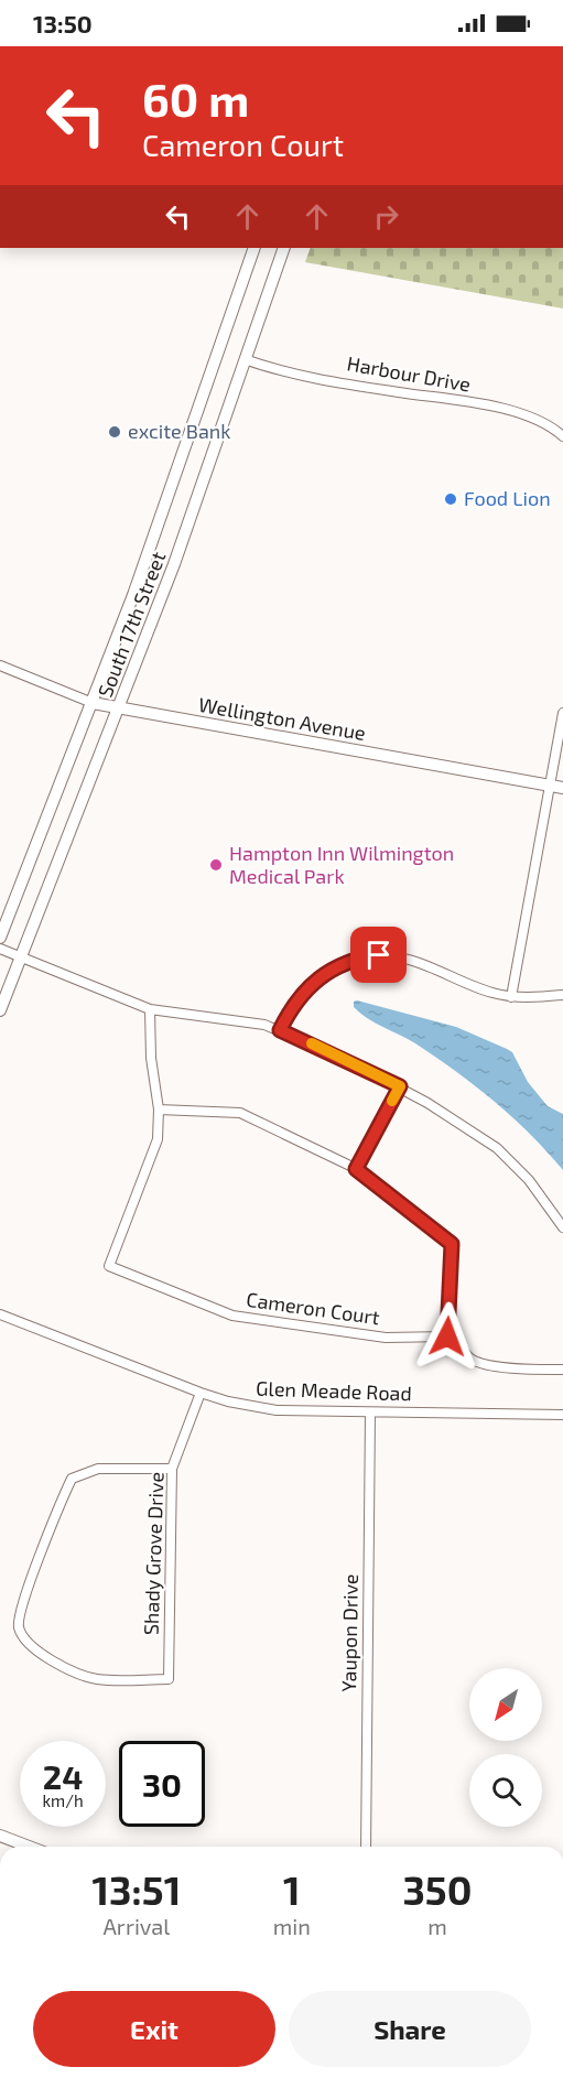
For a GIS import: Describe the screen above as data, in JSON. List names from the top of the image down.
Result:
{
  "streets": {
    "main road": ["South 17th Street", "Wellington Avenue"],
    "street": [
      "Harbour Drive",
      "Cameron Court",
      "Glen Meade Road",
      "Shady Grove Drive",
      "Yaupon Drive"
    ]
  },
  "crossings": [
    ["Harbour Drive", "South 17th Street"],
    ["South 17th Street", "Wellington Avenue"],
    ["Glen Meade Road", "Shady Grove Drive"],
    ["Glen Meade Road", "Yaupon Drive"]
  ],
  "places": ["excite Bank", "Food Lion", "Hampton Inn Wilmington Medical Park"],
  "north": "bottom left",
  "page": {
    "status": "13:50",
    "turn": ["60 m", "Cameron Court"],
    "speed": "24 km/h",
    "limit": "30",
    "eta": [
      "13:51",
      "Arrival",
      "1",
      "min",
      "350",
      "m"
    ],
    "buttons": ["Exit", "Share"]
  }
}
